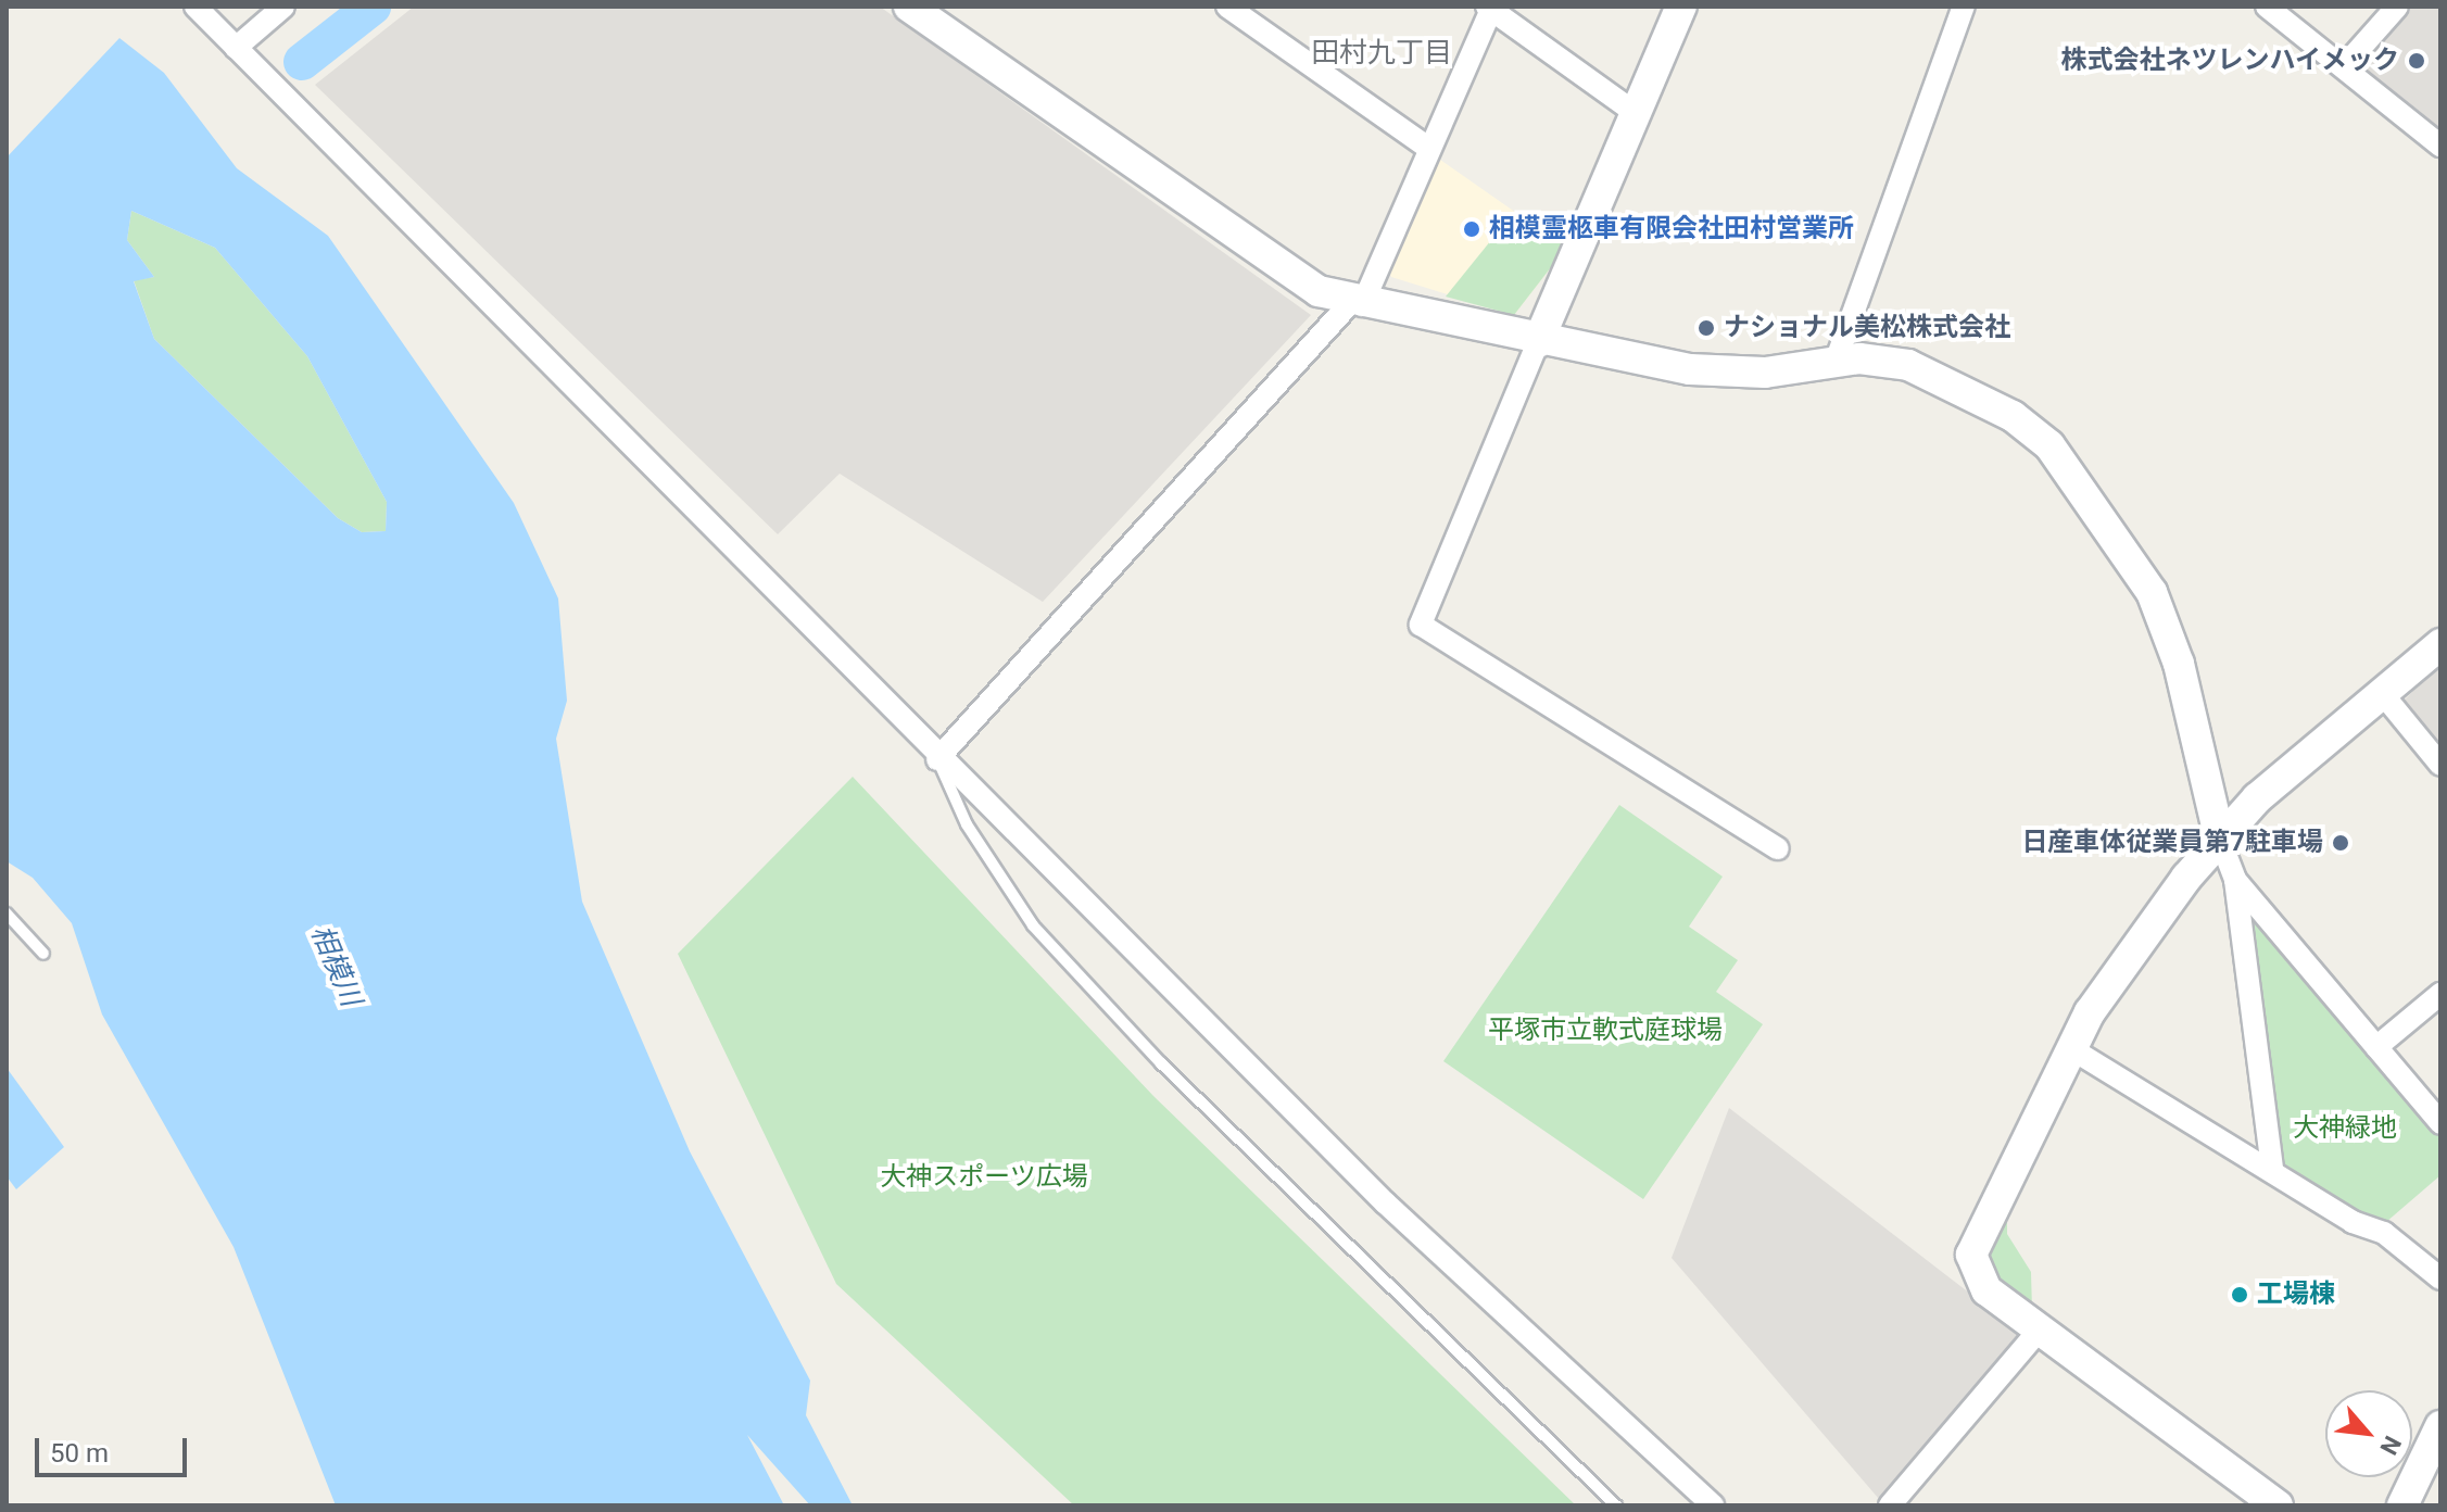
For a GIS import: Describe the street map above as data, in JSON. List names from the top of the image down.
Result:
{
  "districts": ["田村九丁目"],
  "water": ["相模川"],
  "parks": ["平塚市立軟式庭球場", "大神緑地", "大神スポーツ広場"],
  "places": [
    "株式会社ネツレンハイメック",
    "相模霊柩車有限会社田村営業所",
    "ナショナル美松株式会社",
    "日産車体従業員第7駐車場",
    "工場棟"
  ],
  "scale_bar": "50 m",
  "north": "bottom right"
}
